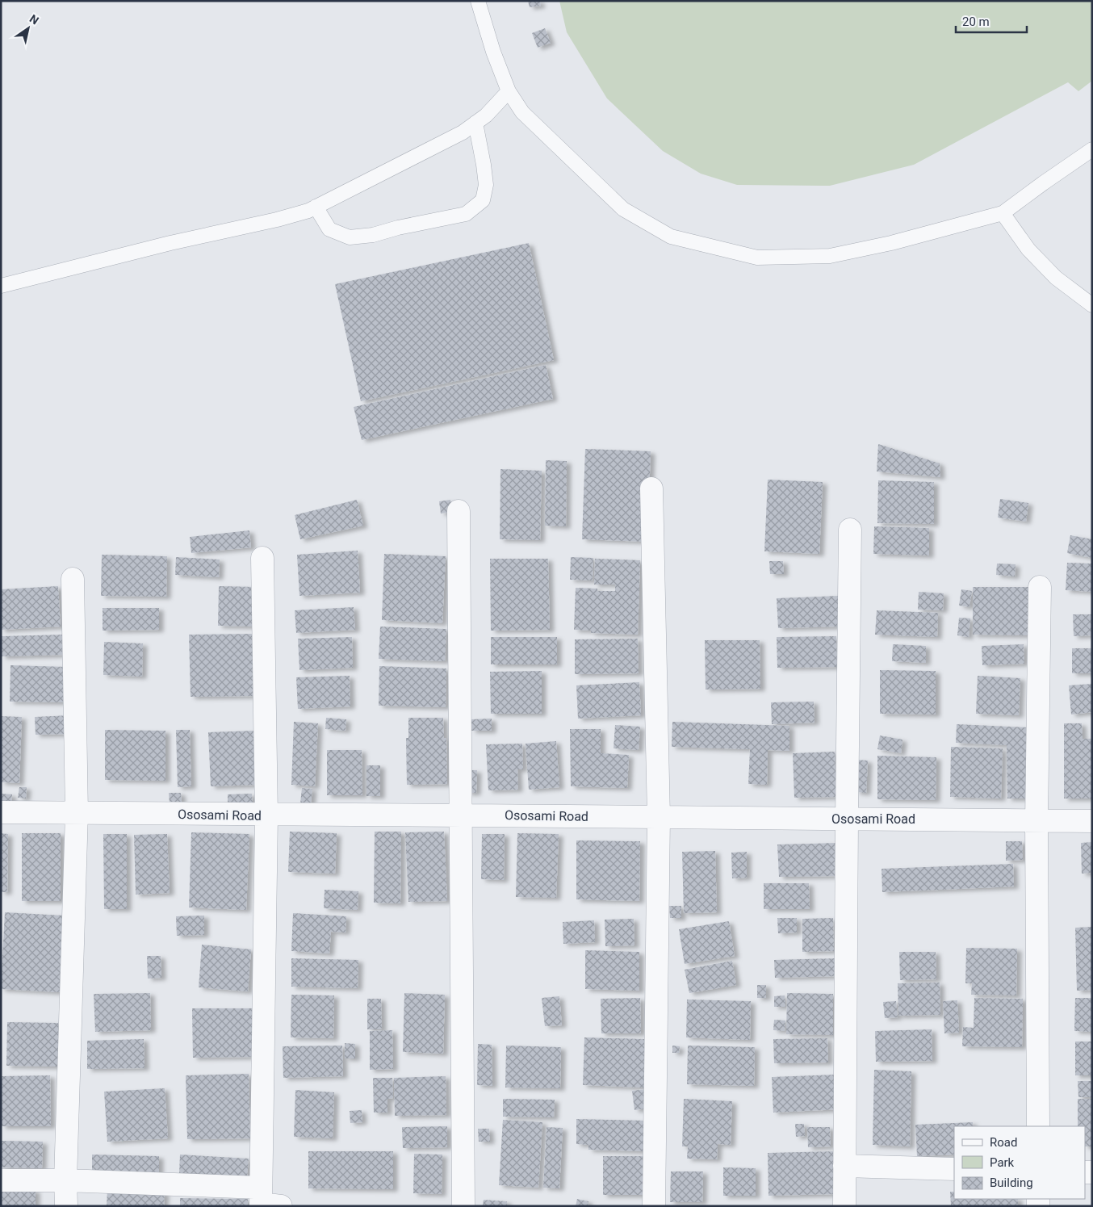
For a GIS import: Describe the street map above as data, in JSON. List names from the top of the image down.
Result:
{
  "streets": {
    "street": ["Ososami Road"]
  },
  "legend": ["Road", "Park", "Building"],
  "scale_bar": "20 m",
  "north": "top right"
}
